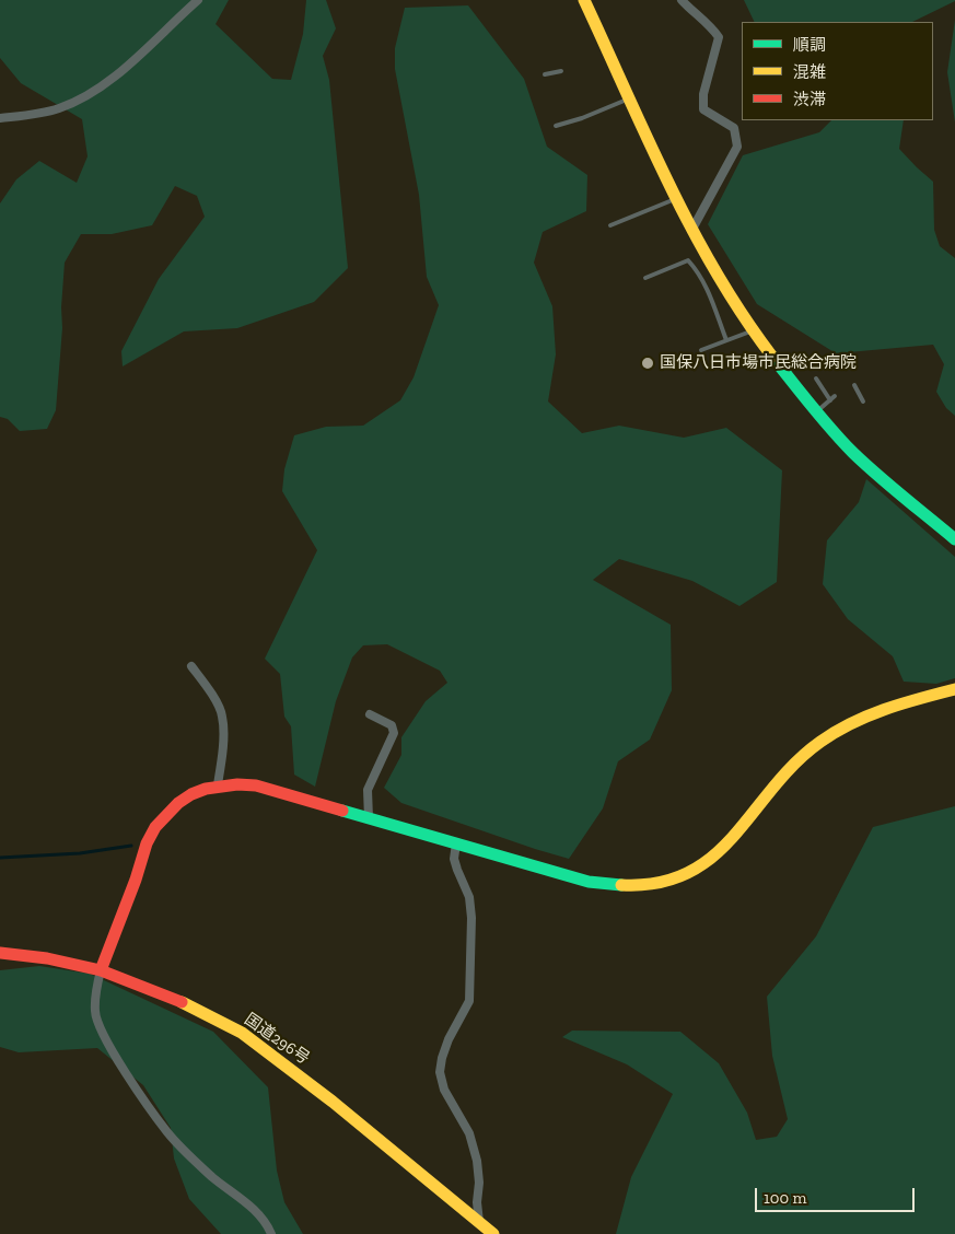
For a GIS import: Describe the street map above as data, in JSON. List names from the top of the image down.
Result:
{
  "streets": {
    "main road": ["国道296号"]
  },
  "places": ["国保八日市場市民総合病院"],
  "legend": ["順調", "混雑", "渋滞"],
  "scale_bar": "100 m"
}
